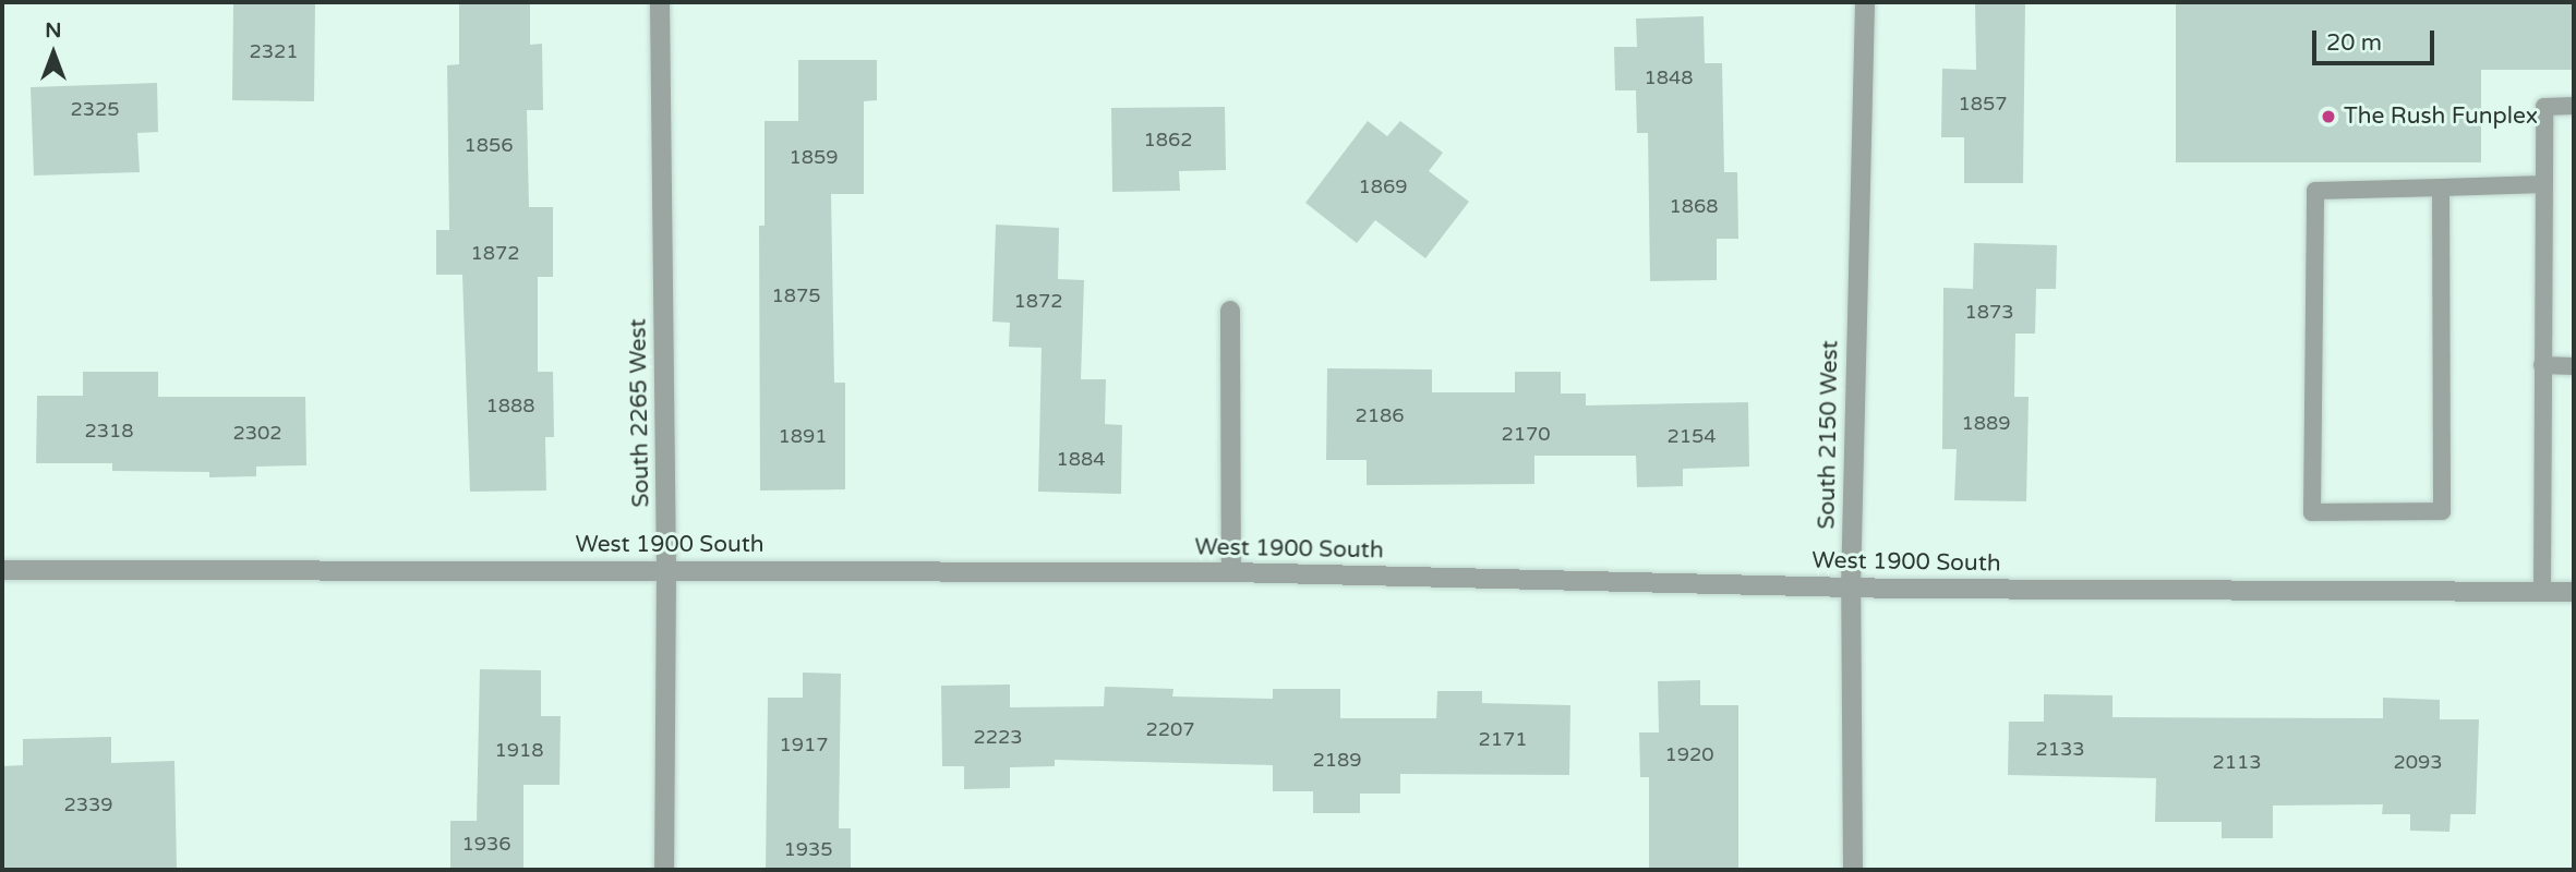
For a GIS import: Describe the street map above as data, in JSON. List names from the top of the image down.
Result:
{
  "streets": {
    "street": ["South 2265 West", "South 2150 West", "West 1900 South"]
  },
  "crossings": [
    ["South 2265 West", "West 1900 South"],
    ["South 2150 West", "West 1900 South"]
  ],
  "places": ["The Rush Funplex"],
  "house_numbers": [
    "2321",
    "1848",
    "1857",
    "2325",
    "1862",
    "1856",
    "1859",
    "1869",
    "1868",
    "1872",
    "1875",
    "1872",
    "1873",
    "1888",
    "2186",
    "1889",
    "2318",
    "2302",
    "2170",
    "1891",
    "2154",
    "1884",
    "2207",
    "2223",
    "2171",
    "1917",
    "2133",
    "1918",
    "1920",
    "2189",
    "2113",
    "2093",
    "2339",
    "1936",
    "1935"
  ],
  "scale_bar": "20 m",
  "north": "top"
}
